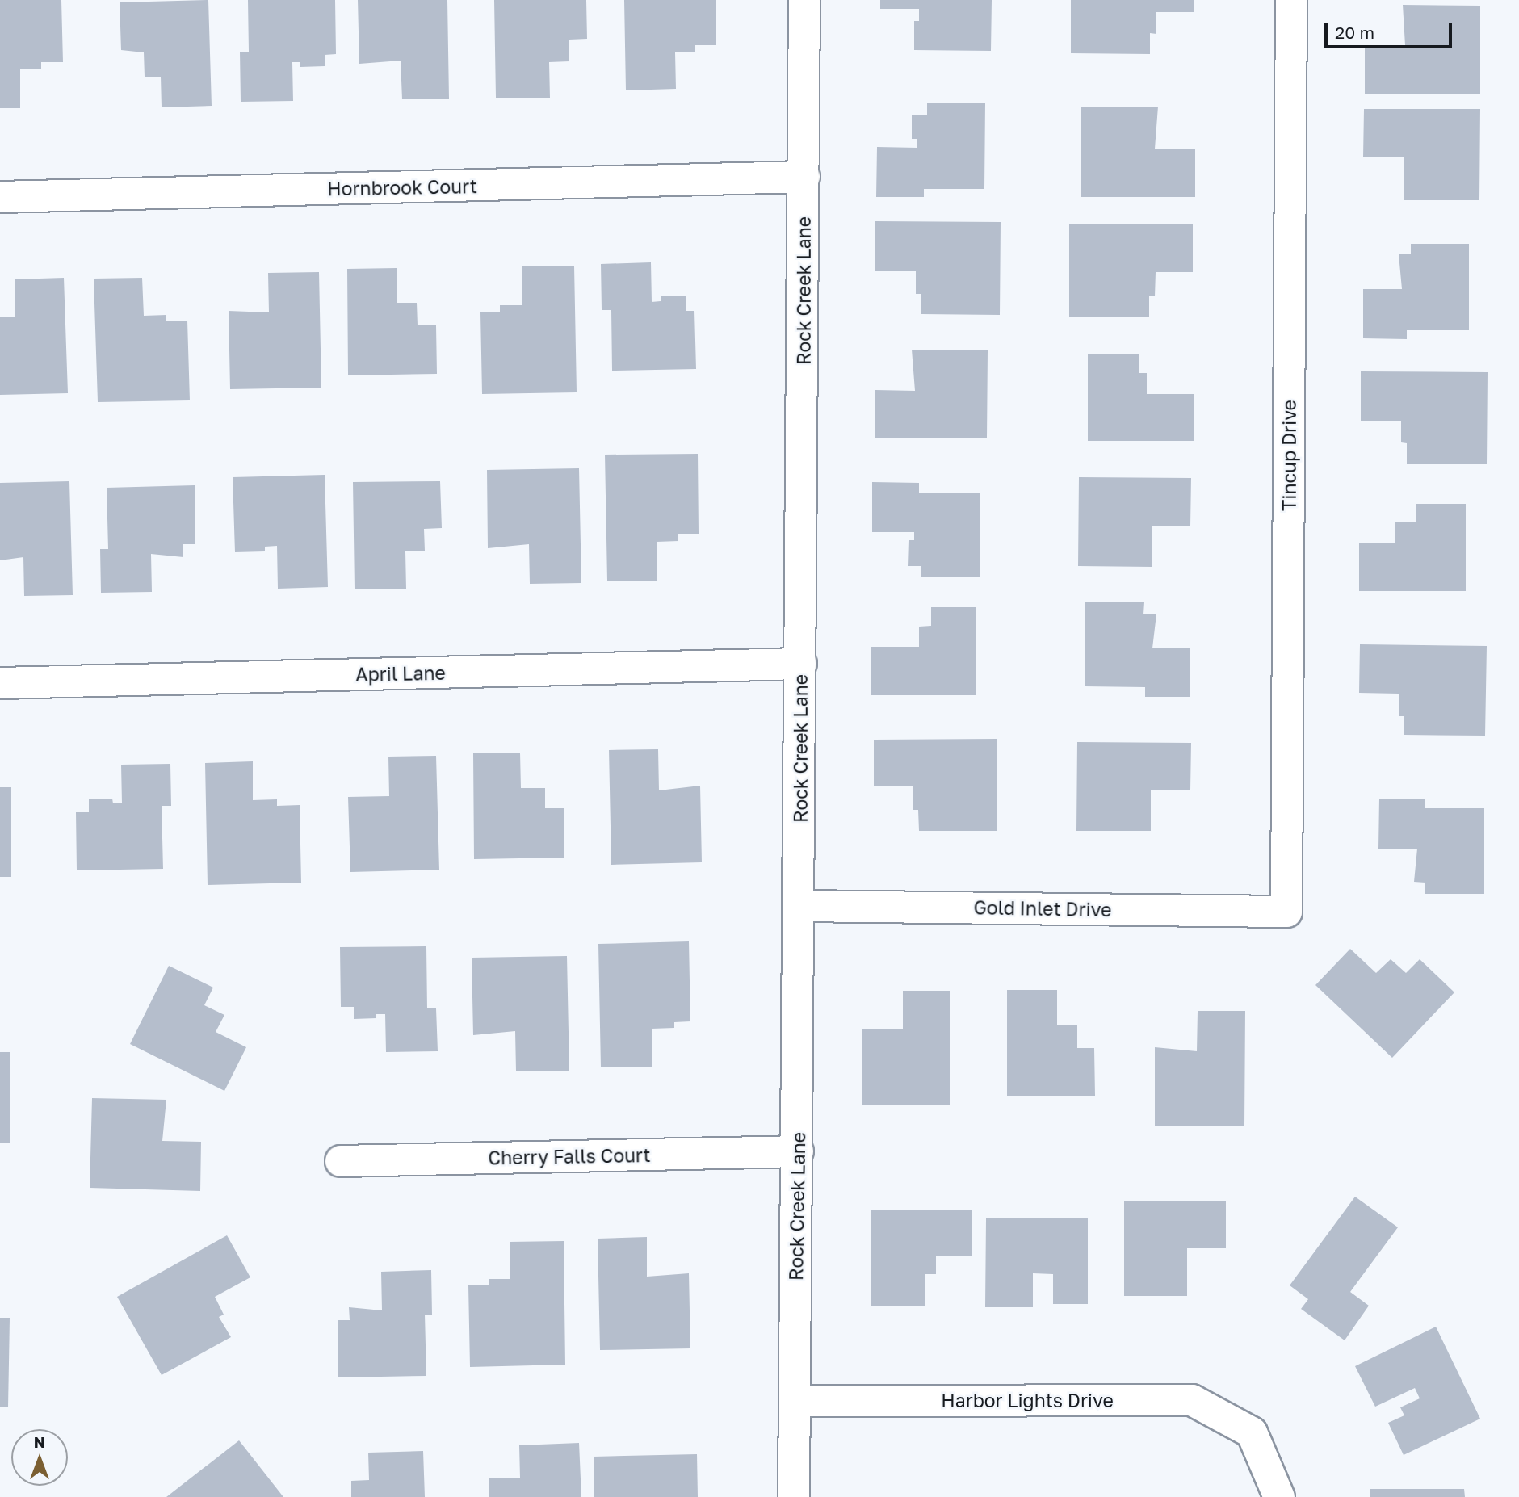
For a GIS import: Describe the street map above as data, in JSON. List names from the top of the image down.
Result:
{
  "streets": {
    "street": [
      "Hornbrook Court",
      "Rock Creek Lane",
      "Tincup Drive",
      "April Lane",
      "Gold Inlet Drive",
      "Cherry Falls Court",
      "Harbor Lights Drive"
    ]
  },
  "crossings": [
    ["Hornbrook Court", "Rock Creek Lane"],
    ["Rock Creek Lane", "April Lane"],
    ["Rock Creek Lane", "Gold Inlet Drive"],
    ["Rock Creek Lane", "Cherry Falls Court"],
    ["Rock Creek Lane", "Harbor Lights Drive"],
    ["Tincup Drive", "Gold Inlet Drive"]
  ],
  "scale_bar": "20 m",
  "north": "top"
}
